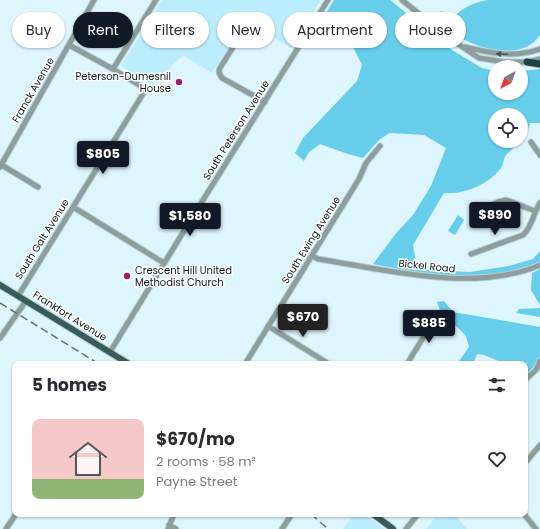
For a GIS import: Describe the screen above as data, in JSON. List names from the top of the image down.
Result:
{
  "streets": {
    "main road": ["Frankfort Avenue"],
    "street": [
      "Franck Avenue",
      "South Peterson Avenue",
      "South Galt Avenue",
      "South Ewing Avenue",
      "Bickel Road"
    ]
  },
  "crossings": [
    ["South Peterson Avenue", "Frankfort Avenue"],
    ["South Galt Avenue", "Frankfort Avenue"],
    ["South Ewing Avenue", "Bickel Road"]
  ],
  "places": ["Peterson-Dumesnil House", "Crescent Hill United Methodist Church"],
  "north": "bottom left",
  "page": {
    "chip": [
      "Buy",
      "Rent",
      "Filters",
      "New",
      "Apartment",
      "House"
    ],
    "price": [
      "$805",
      "$890",
      "$1,580",
      "$670",
      "$885"
    ],
    "heading": "5 homes",
    "list": [
      {
        "name": "$670/mo",
        "note": "2 rooms · 58 m² · Payne Street"
      }
    ]
  }
}
